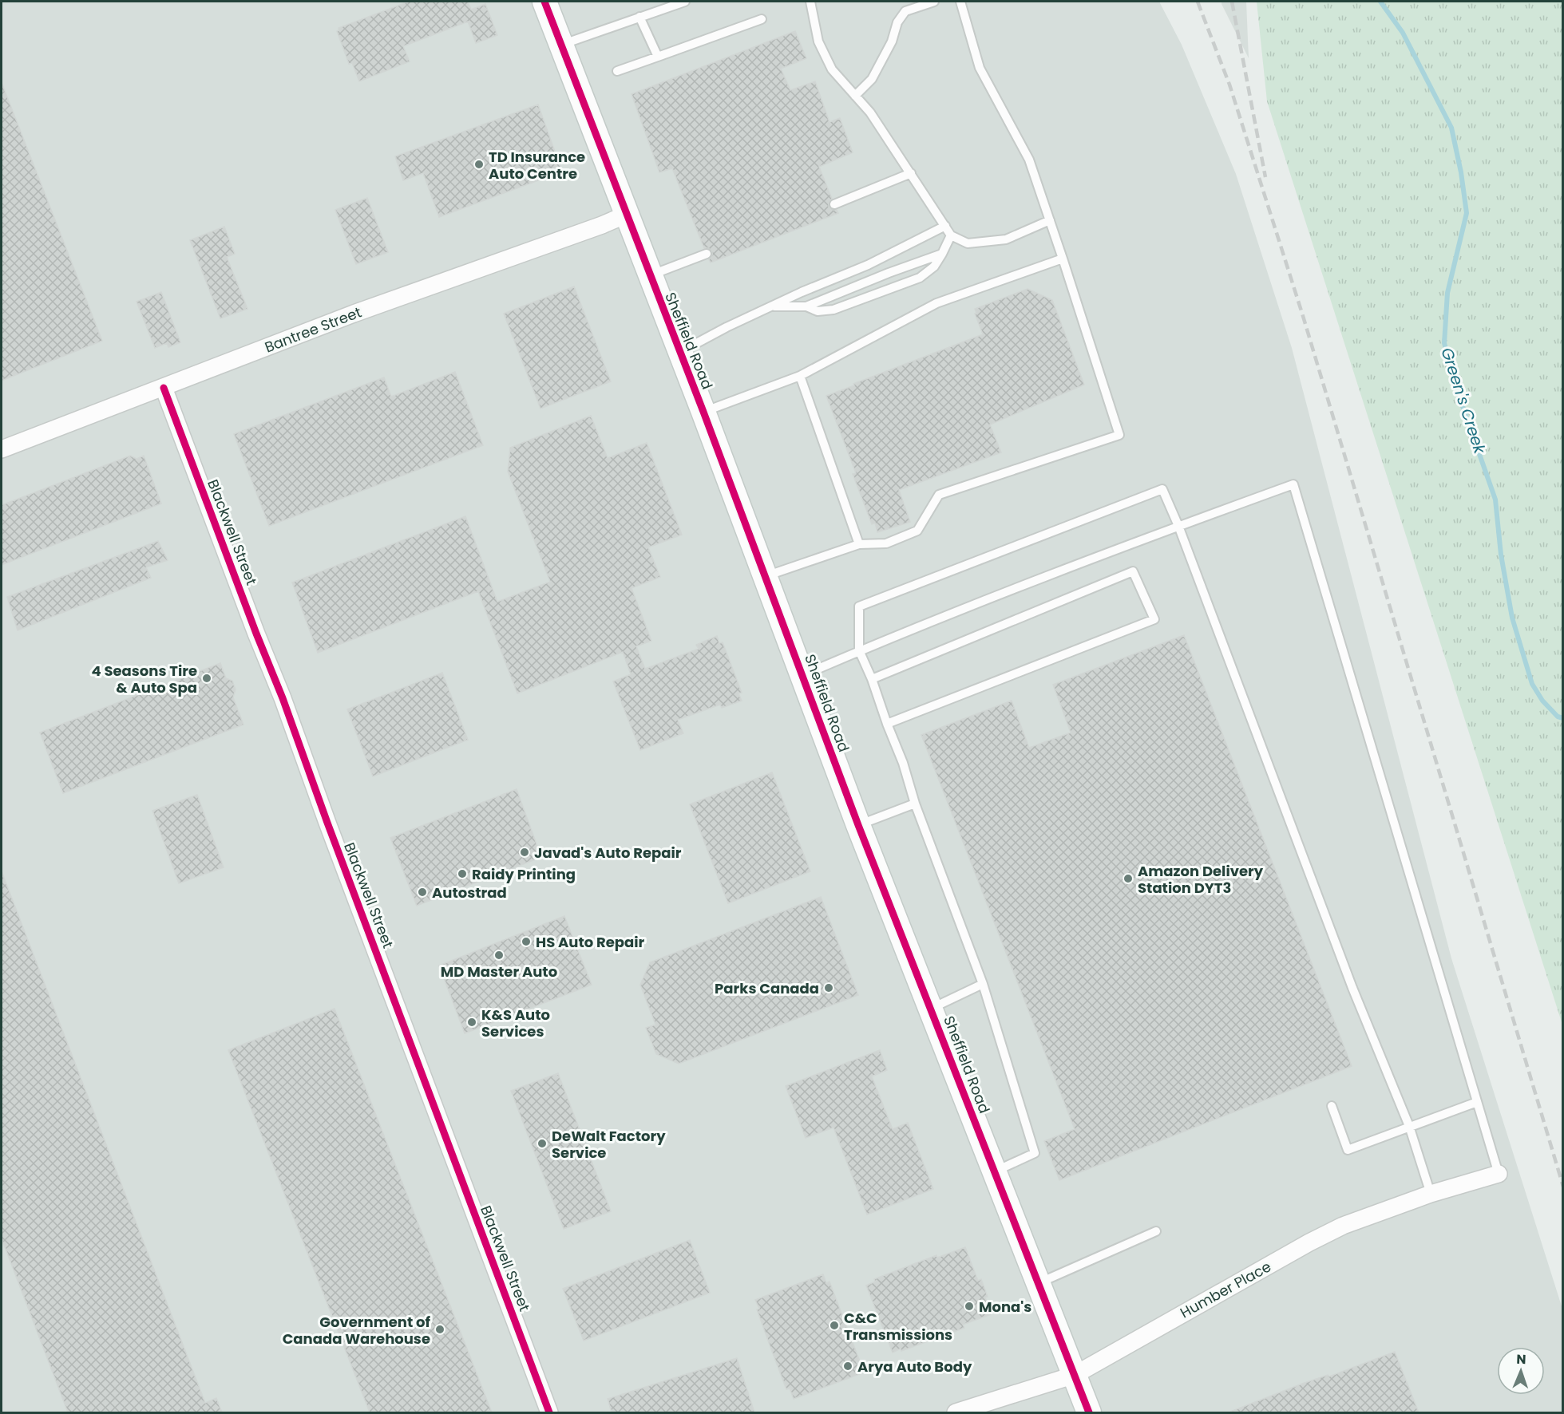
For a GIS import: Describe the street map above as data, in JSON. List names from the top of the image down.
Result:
{
  "streets": {
    "street": [
      "Bantree Street",
      "Sheffield Road",
      "Blackwell Street",
      "Humber Place"
    ]
  },
  "crossings": [
    ["Bantree Street", "Sheffield Road"],
    ["Bantree Street", "Blackwell Street"],
    ["Sheffield Road", "Humber Place"]
  ],
  "water": ["Green's Creek"],
  "places": [
    "TD Insurance Auto Centre",
    "4 Seasons Tire & Auto Spa",
    "Javad's Auto Repair",
    "Raidy Printing",
    "Amazon Delivery Station DYT3",
    "Autostrad",
    "HS Auto Repair",
    "MD Master Auto",
    "Parks Canada",
    "K&S Auto Services",
    "DeWalt Factory Service",
    "Mona's",
    "C&C Transmissions",
    "Government of Canada Warehouse",
    "Arya Auto Body"
  ],
  "north": "top"
}
